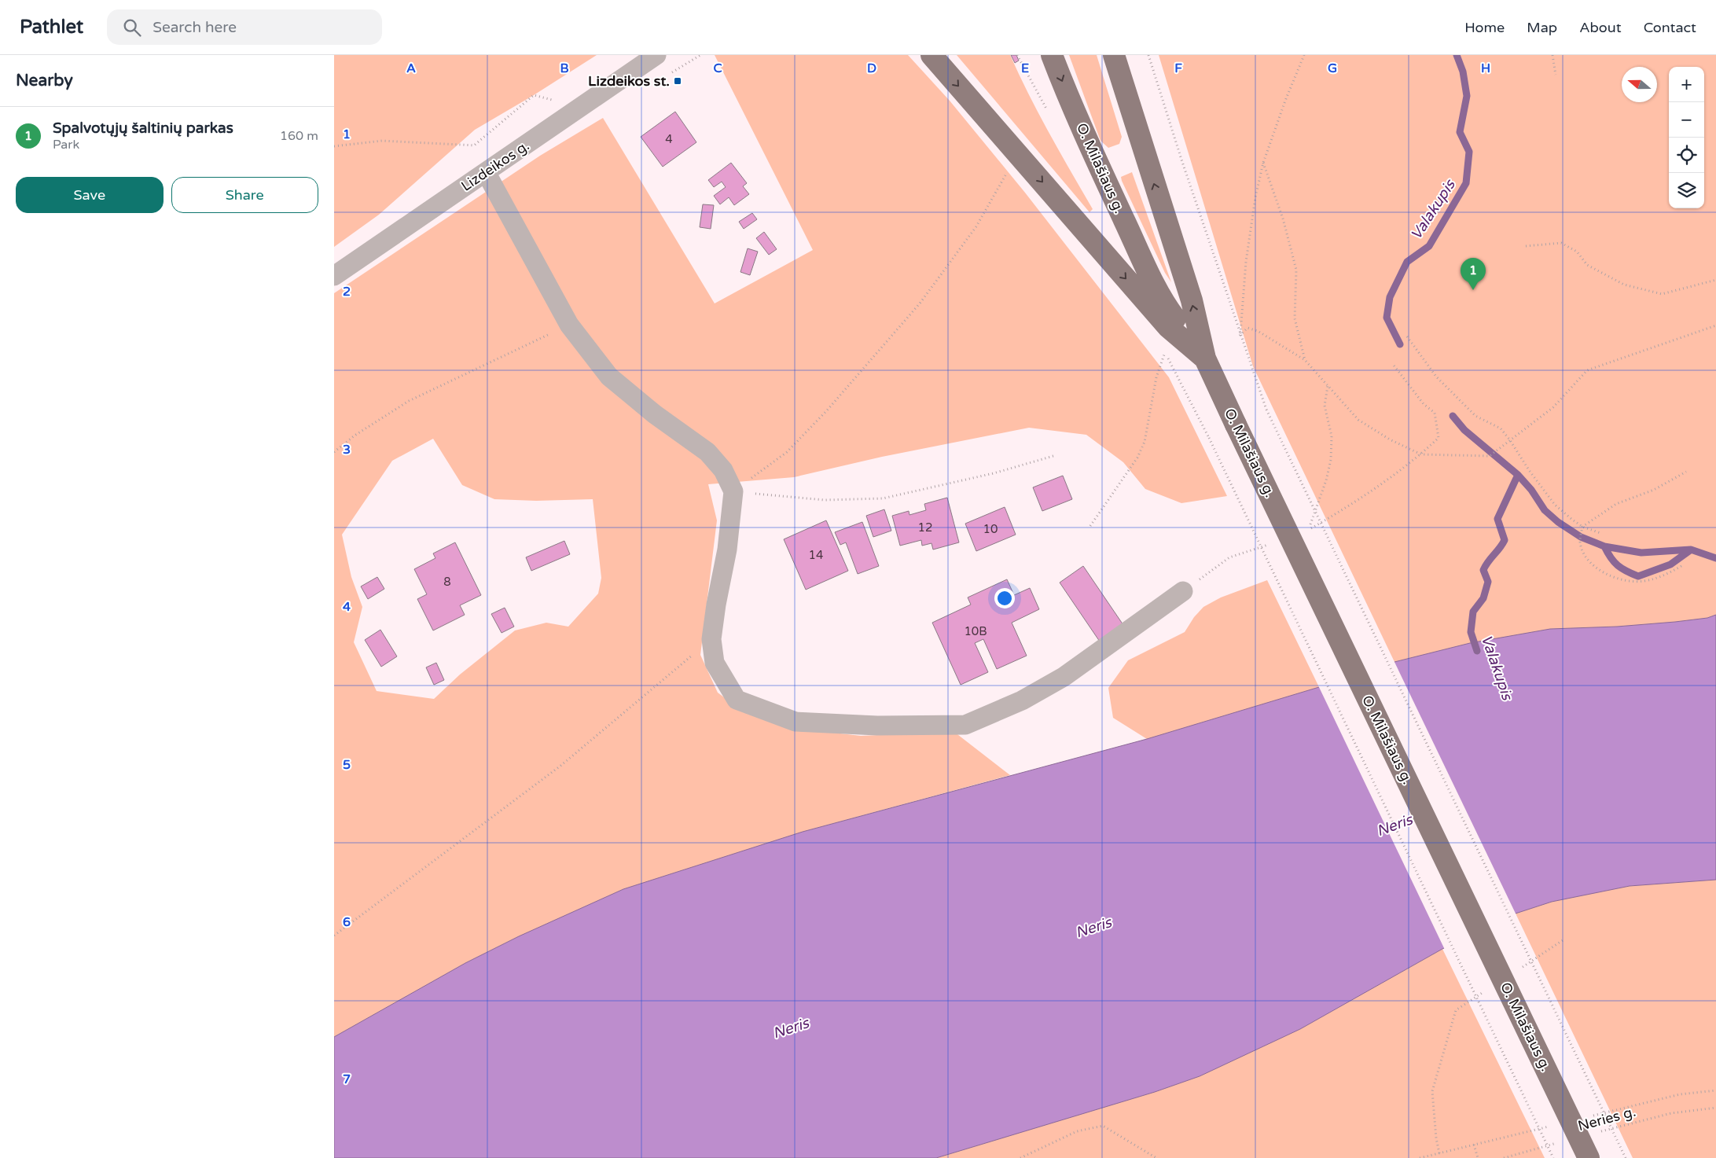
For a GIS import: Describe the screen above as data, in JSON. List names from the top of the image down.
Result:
{
  "streets": {
    "main road": ["O. Milašiaus g."],
    "street": ["Lizdeikos g."],
    "path": ["Neries g."]
  },
  "water": ["Valakupis", "Neris"],
  "places": {
    "transit": ["Lizdeikos st."]
  },
  "house_numbers": [
    "4",
    "12",
    "10",
    "14",
    "8",
    "10B"
  ],
  "north": "left",
  "page": {
    "header": "Pathlet",
    "search": "Search here",
    "nav": [
      "Home",
      "Map",
      "About",
      "Contact"
    ],
    "heading": "Nearby",
    "map_buttons": ["+", "−"],
    "list": [
      {
        "mark": "1",
        "name": "Spalvotųjų šaltinių parkas",
        "note": "Park",
        "value": "160 m"
      }
    ],
    "buttons": ["Save", "Share"],
    "pins": "1"
  },
  "grid": {
    "columns": [
      "A",
      "B",
      "C",
      "D",
      "E",
      "F",
      "G",
      "H"
    ],
    "rows": [
      "1",
      "2",
      "3",
      "4",
      "5",
      "6",
      "7"
    ]
  }
}
